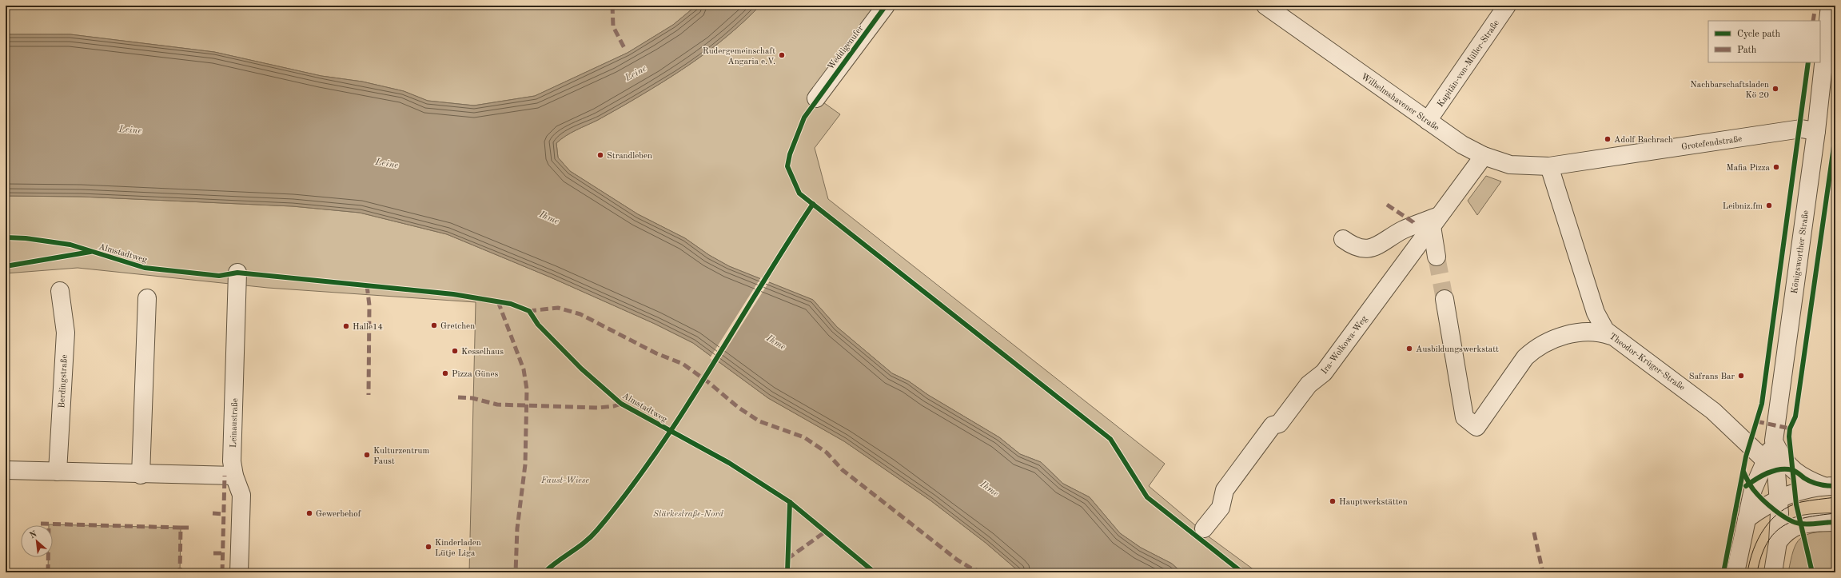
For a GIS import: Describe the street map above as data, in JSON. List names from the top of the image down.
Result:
{
  "streets": {
    "street": [
      "Weddigenufer",
      "Kapitän-von-Müller-Straße",
      "Wilhelmshavener Straße",
      "Grotefendstraße",
      "Königsworther Straße",
      "Ira-Wolkowa-Weg",
      "Theodor-Krüger-Straße",
      "Berdingstraße",
      "Leinaustraße"
    ],
    "cycle path": ["Almstadtweg"]
  },
  "crossings": [
    ["Kapitän-von-Müller-Straße", "Wilhelmshavener Straße"],
    ["Wilhelmshavener Straße", "Grotefendstraße"],
    ["Wilhelmshavener Straße", "Ira-Wolkowa-Weg"],
    ["Wilhelmshavener Straße", "Theodor-Krüger-Straße"],
    ["Grotefendstraße", "Königsworther Straße"],
    ["Grotefendstraße", "Theodor-Krüger-Straße"],
    ["Königsworther Straße", "Theodor-Krüger-Straße"]
  ],
  "water": ["Leine", "Ihme"],
  "parks": ["Faust-Wiese", "Stärkestraße-Nord"],
  "places": [
    "Rudergemeinschaft Angaria e.V.",
    "Nachbarschaftsladen Kö 20",
    "Adolf Bachrach",
    "Strandleben",
    "Mafia Pizza",
    "Leibniz.fm",
    "Gretchen",
    "Halle14",
    "Ausbildungswerkstatt",
    "Kesselhaus",
    "Pizza Günes",
    "Safrans Bar",
    "Kulturzentrum Faust",
    "Hauptwerkstätten",
    "Gewerbehof",
    "Kinderladen Lütje Liga"
  ],
  "legend": ["Cycle path", "Path"],
  "north": "top left"
}
